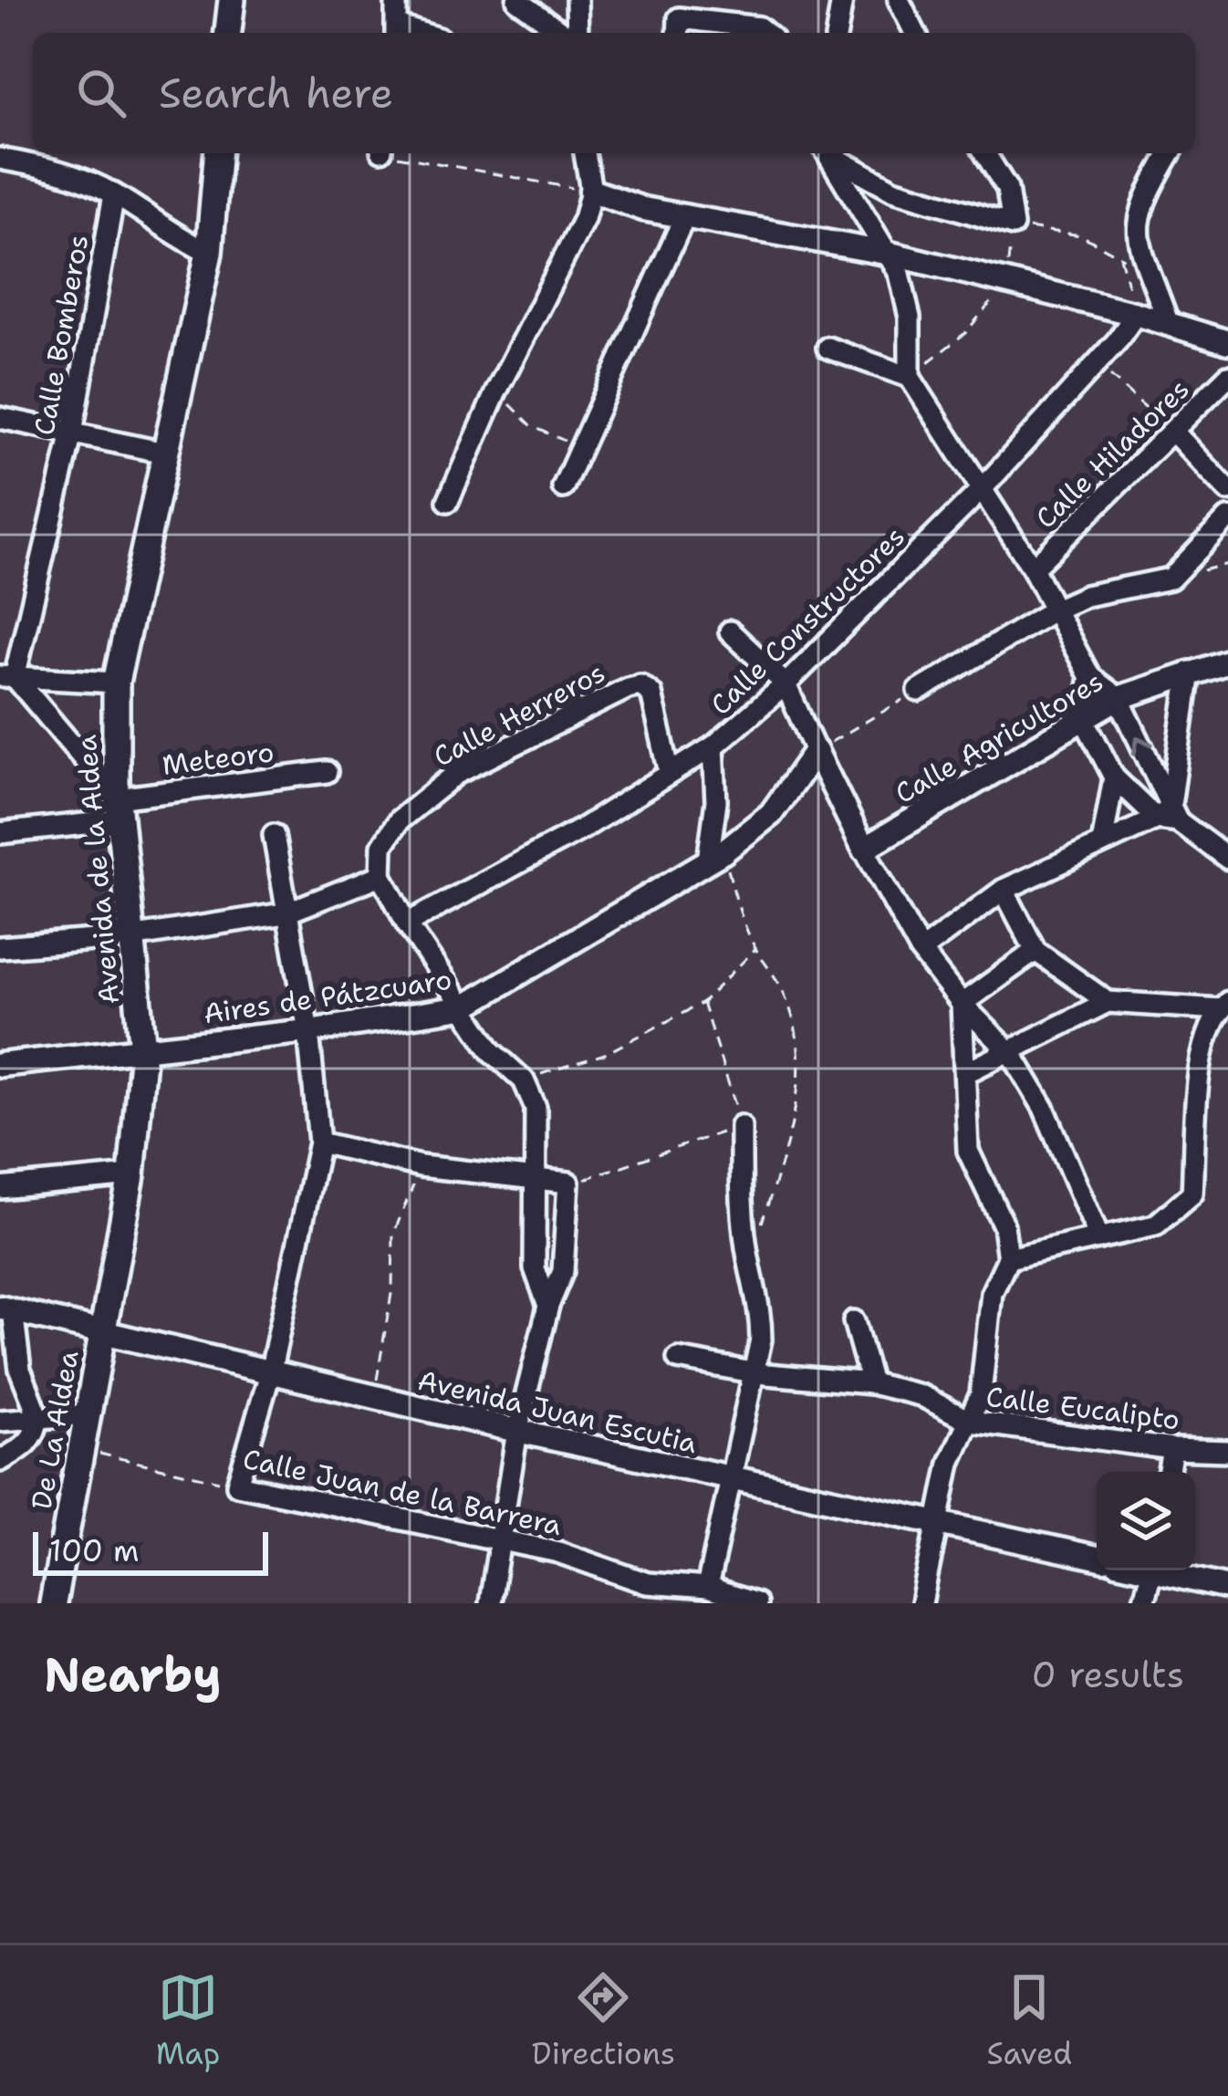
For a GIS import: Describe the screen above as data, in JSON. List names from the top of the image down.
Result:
{
  "streets": {
    "main road": ["Avenida de la Aldea", "De La Aldea"],
    "street": [
      "Calle Bomberos",
      "Calle Hiladores",
      "Calle Constructores",
      "Calle Herreros",
      "Calle Agricultores",
      "Meteoro",
      "Aires de Pátzcuaro",
      "Calle Eucalipto",
      "Avenida Juan Escutia",
      "Calle Juan de la Barrera"
    ]
  },
  "crossings": [
    ["Calle Constructores", "Calle Herreros"],
    ["Meteoro", "Avenida de la Aldea"],
    ["Avenida de la Aldea", "Aires de Pátzcuaro"],
    ["Avenida de la Aldea", "Avenida Juan Escutia"],
    ["Avenida de la Aldea", "De La Aldea"],
    ["Avenida Juan Escutia", "De La Aldea"],
    ["De La Aldea", "Calle Juan de la Barrera"]
  ],
  "scale_bar": "100 m",
  "page": {
    "search": "Search here",
    "scale": "100 m",
    "heading": ["Nearby", "0 results"],
    "nav": ["Map", "Directions", "Saved"]
  }
}
